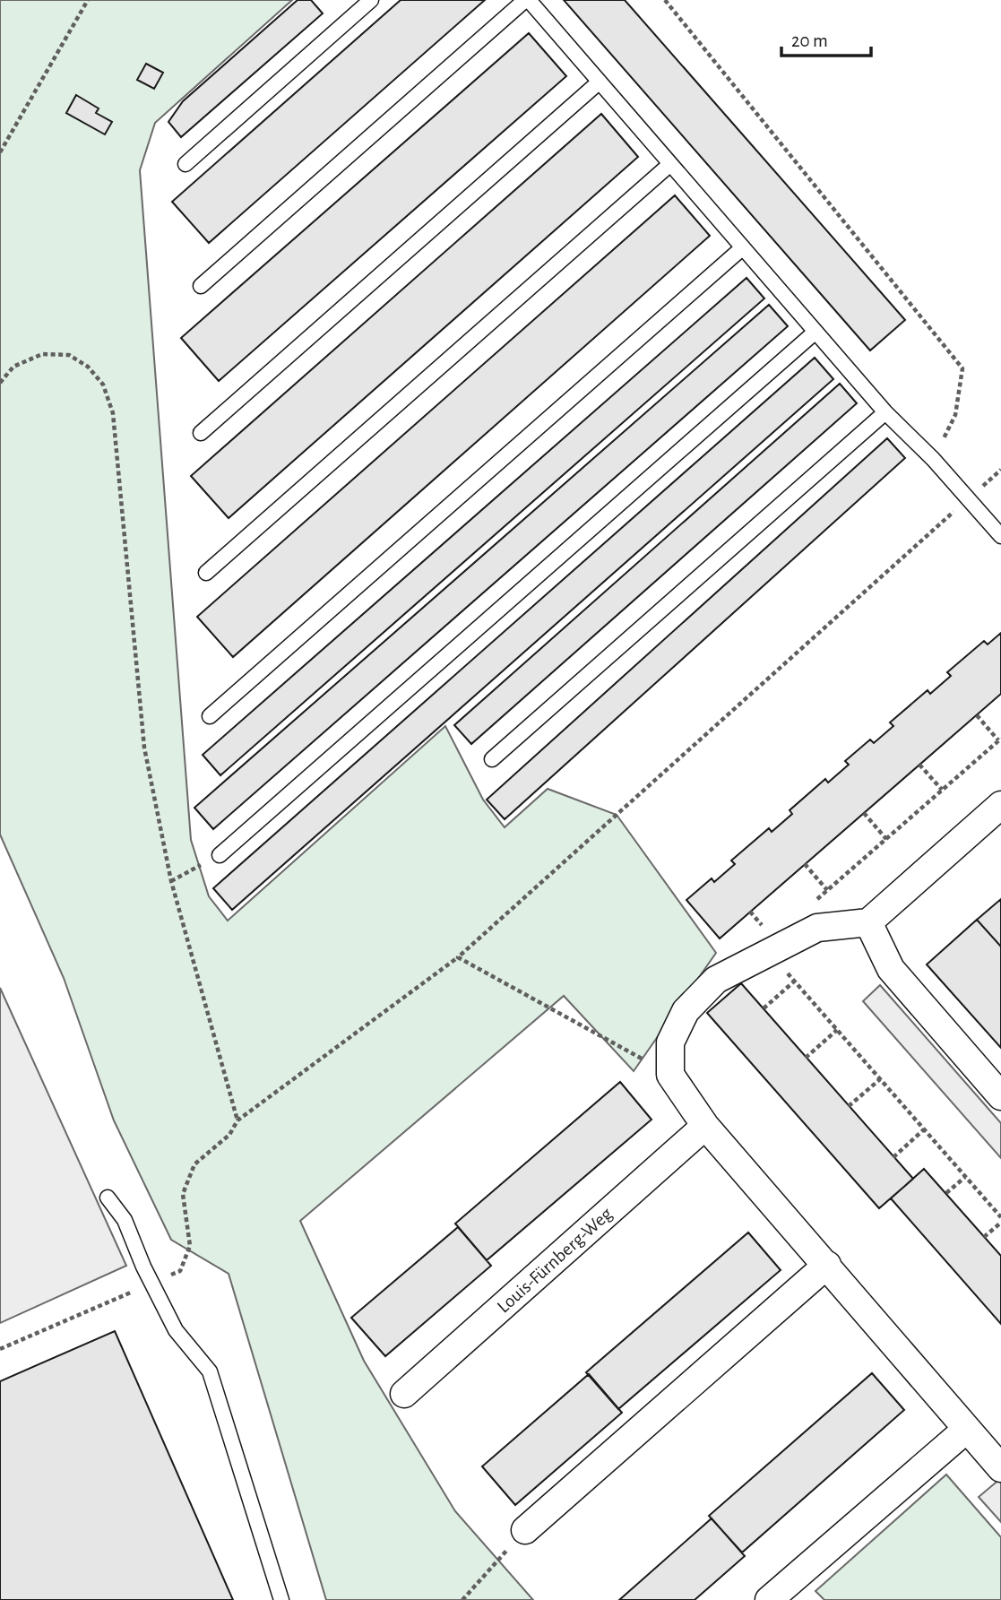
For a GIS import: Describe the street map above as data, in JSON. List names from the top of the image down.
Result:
{
  "streets": {
    "street": ["Louis-Fürnberg-Weg"]
  },
  "scale_bar": "20 m"
}
